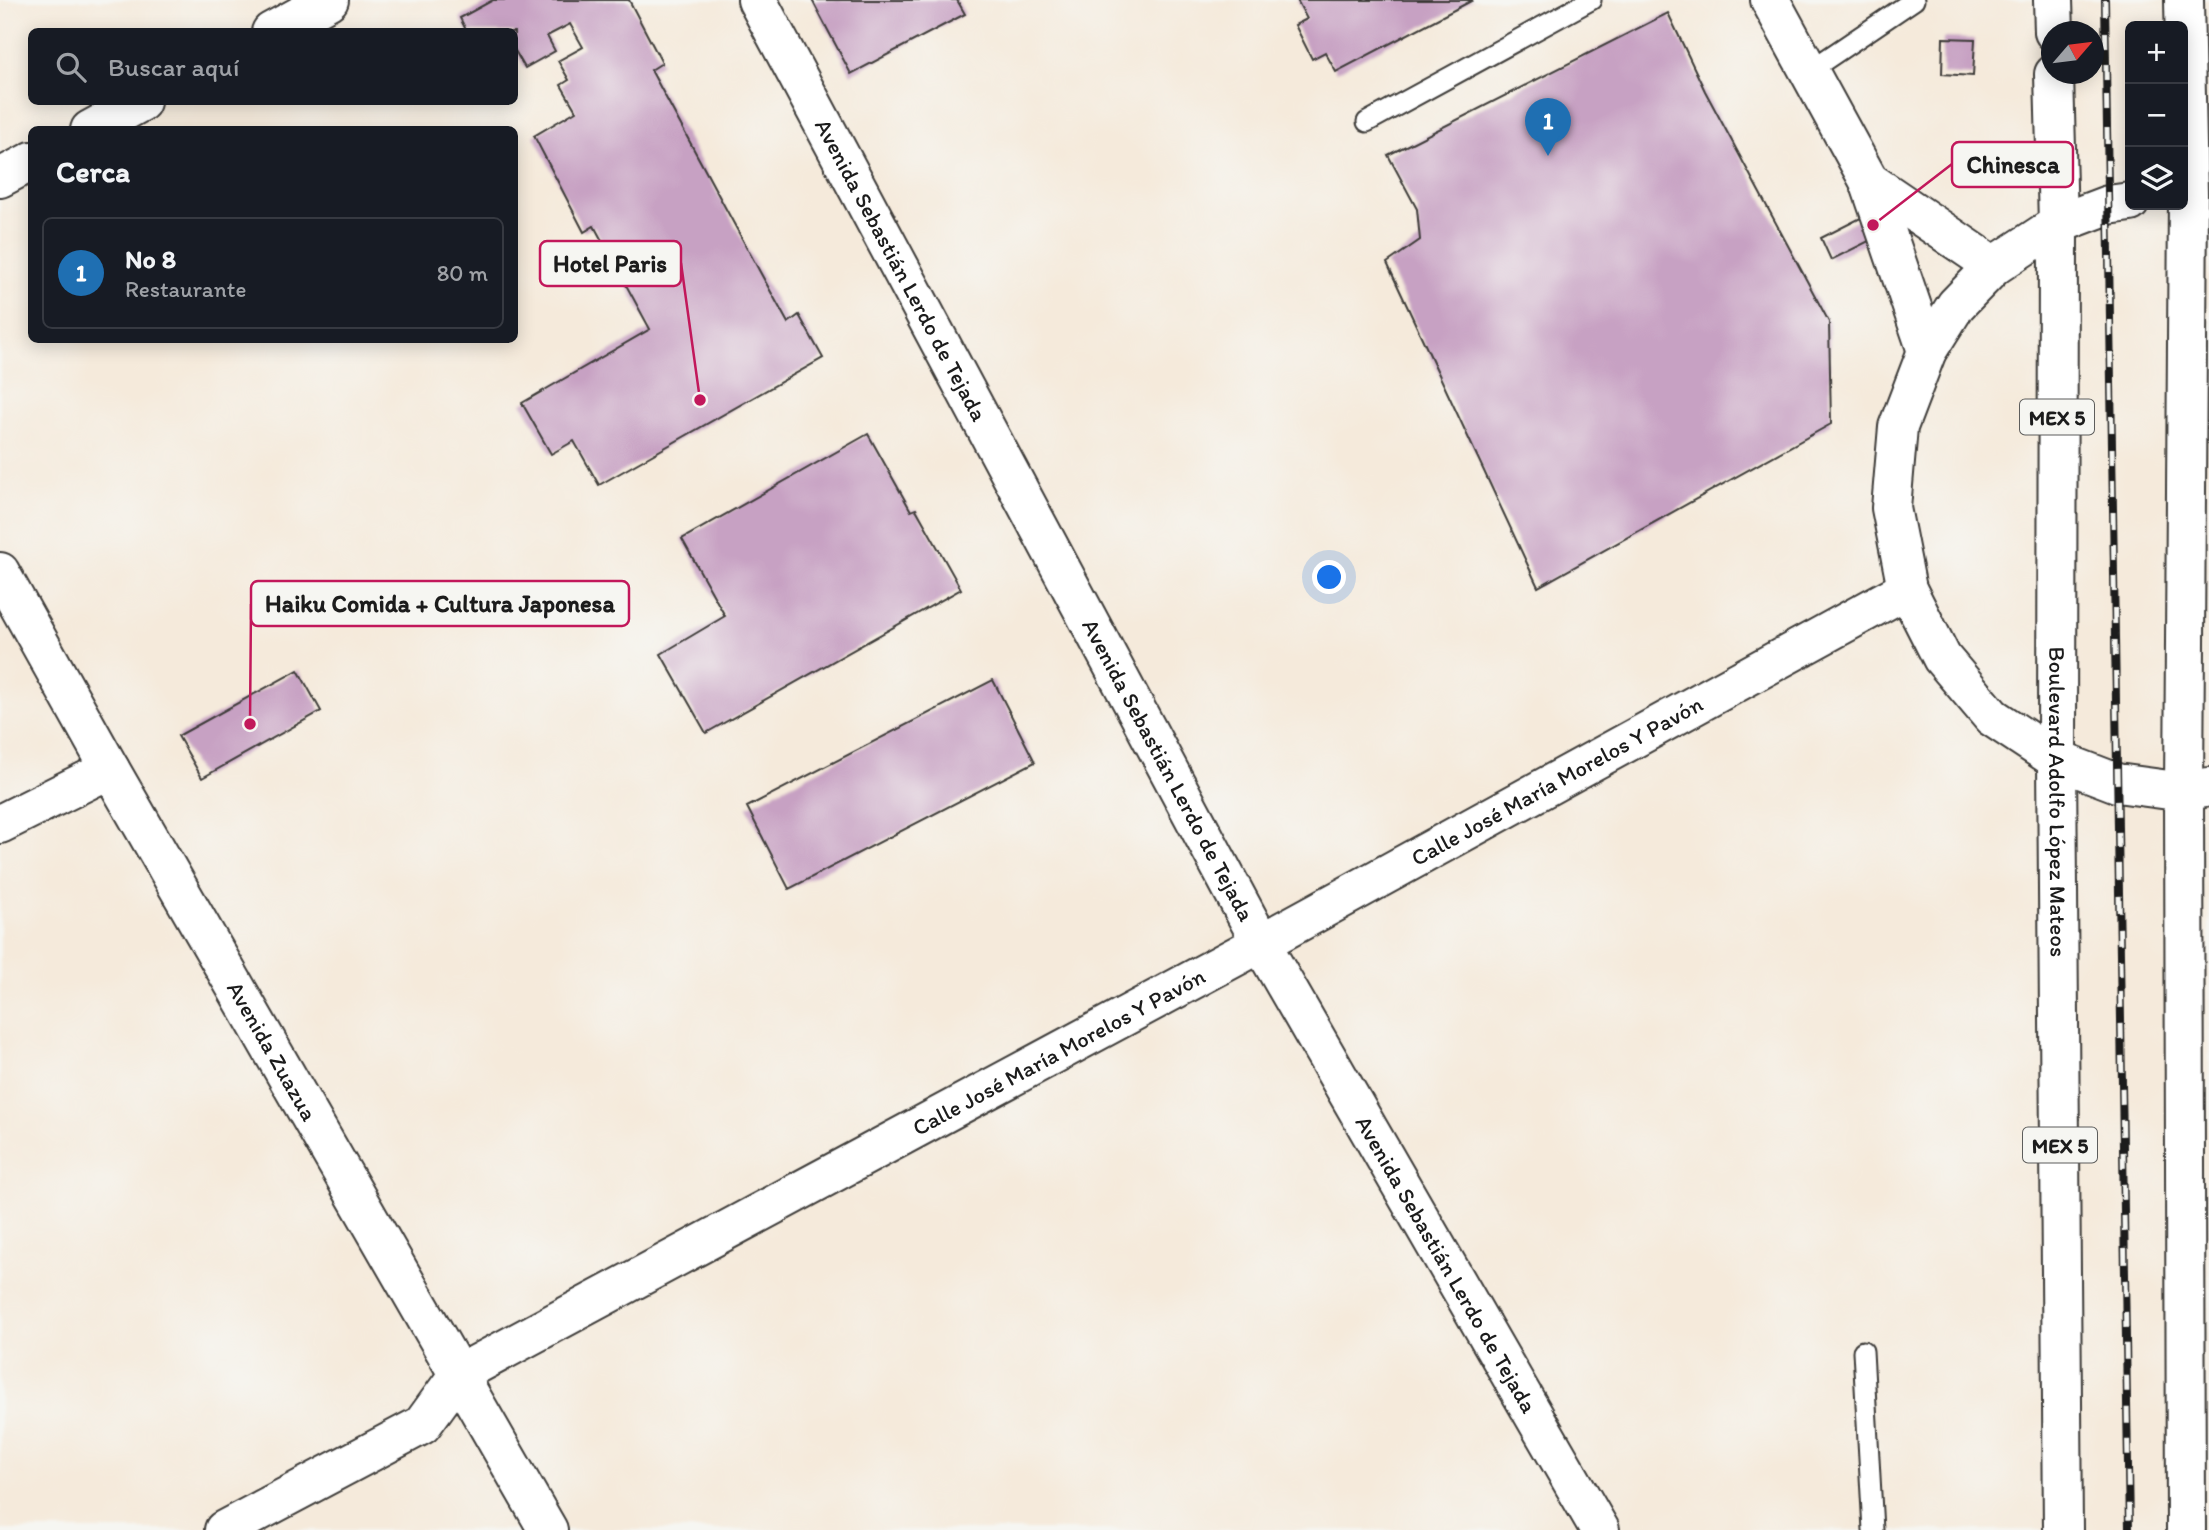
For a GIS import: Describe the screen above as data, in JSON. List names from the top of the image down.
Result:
{
  "streets": {
    "street": [
      "Avenida Sebastián Lerdo de Tejada",
      "MEX 5",
      "Calle José María Morelos Y Pavón",
      "Boulevard Adolfo López Mateos",
      "Avenida Zuazua"
    ]
  },
  "crossings": [
    ["Avenida Sebastián Lerdo de Tejada", "Calle José María Morelos Y Pavón"],
    ["Calle José María Morelos Y Pavón", "Avenida Zuazua"]
  ],
  "places": ["Chinesca", "Hotel Paris", "Haiku Comida + Cultura Japonesa"],
  "north": "top right",
  "page": {
    "map_buttons": ["+", "−"],
    "search": "Buscar aquí",
    "pins": "1",
    "heading": "Cerca",
    "list": [
      {
        "mark": "1",
        "name": "No 8",
        "note": "Restaurante",
        "value": "80 m"
      }
    ]
  }
}
